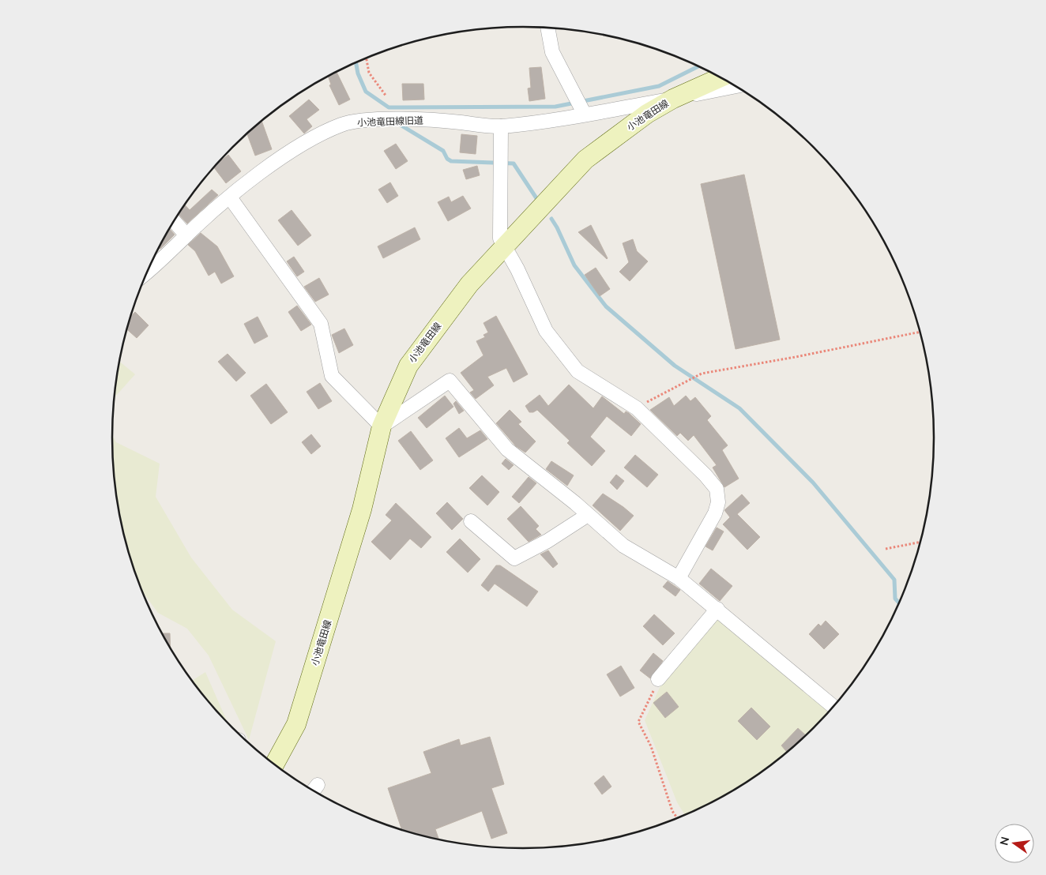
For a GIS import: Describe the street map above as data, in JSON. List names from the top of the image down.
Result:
{
  "streets": {
    "main road": ["小池竜田線"],
    "street": ["小池竜田線旧道"]
  },
  "crossings": [
    ["小池竜田線", "小池竜田線旧道"]
  ],
  "north": "left"
}
